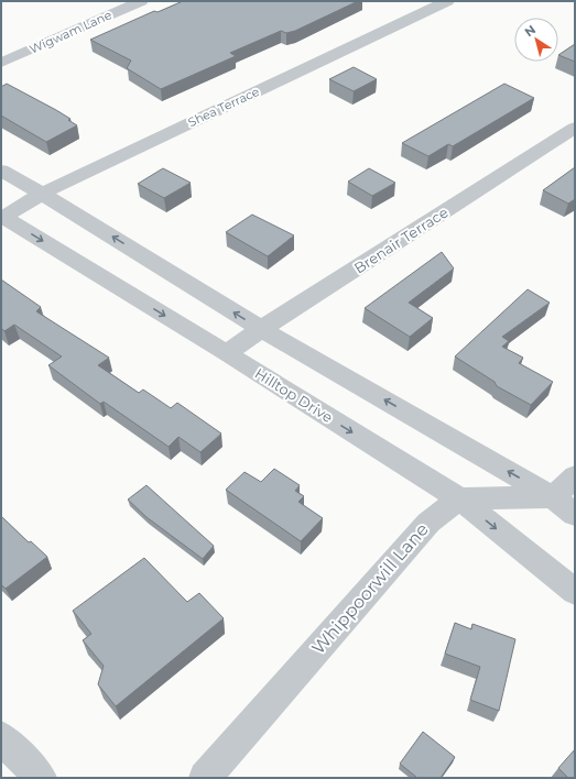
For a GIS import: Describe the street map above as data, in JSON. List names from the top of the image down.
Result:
{
  "streets": {
    "street": [
      "Wigwam Lane",
      "Shea Terrace",
      "Brenair Terrace",
      "Hilltop Drive",
      "Whippoorwill Lane"
    ]
  },
  "crossings": [
    ["Shea Terrace", "Hilltop Drive"],
    ["Brenair Terrace", "Hilltop Drive"],
    ["Hilltop Drive", "Whippoorwill Lane"]
  ],
  "north": "top left"
}
